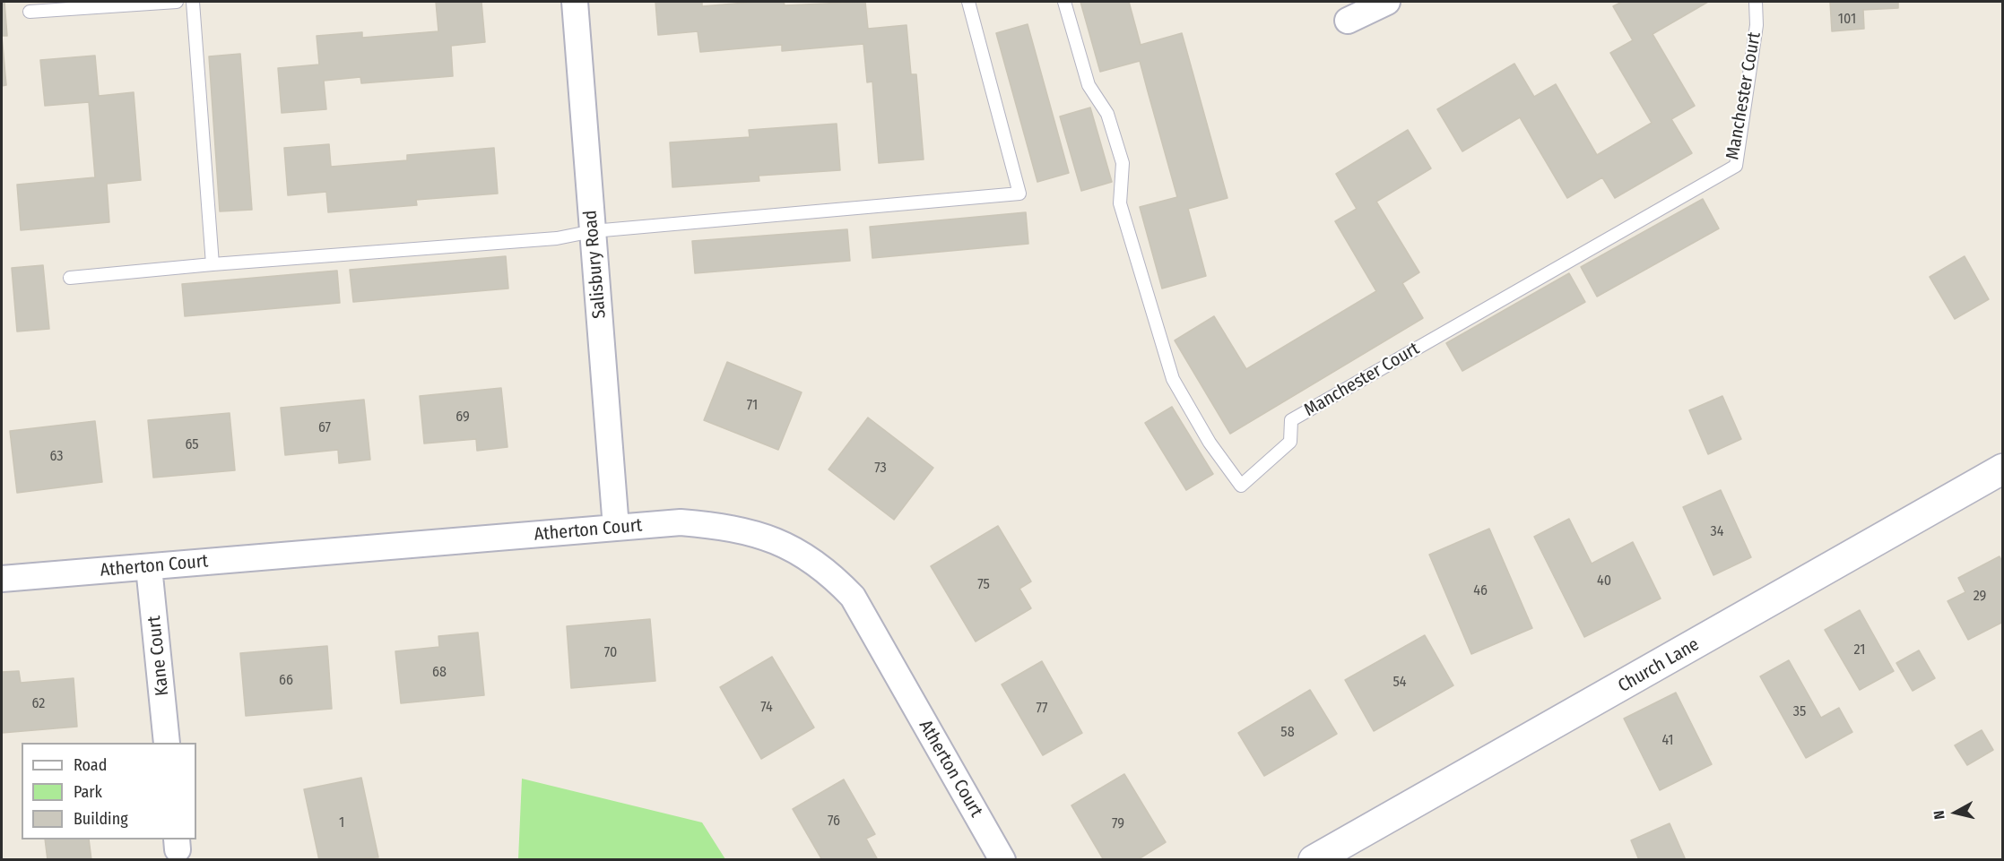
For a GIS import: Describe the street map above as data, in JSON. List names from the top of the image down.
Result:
{
  "streets": {
    "street": [
      "Salisbury Road",
      "Atherton Court",
      "Kane Court",
      "Church Lane"
    ],
    "lane": ["Manchester Court"]
  },
  "crossings": [
    ["Salisbury Road", "Atherton Court"],
    ["Atherton Court", "Kane Court"]
  ],
  "house_numbers": [
    "101",
    "71",
    "69",
    "67",
    "65",
    "63",
    "73",
    "34",
    "40",
    "75",
    "46",
    "29",
    "21",
    "70",
    "68",
    "66",
    "54",
    "62",
    "74",
    "77",
    "35",
    "58",
    "41",
    "76",
    "1",
    "79"
  ],
  "legend": ["Road", "Park", "Building"],
  "north": "left"
}
